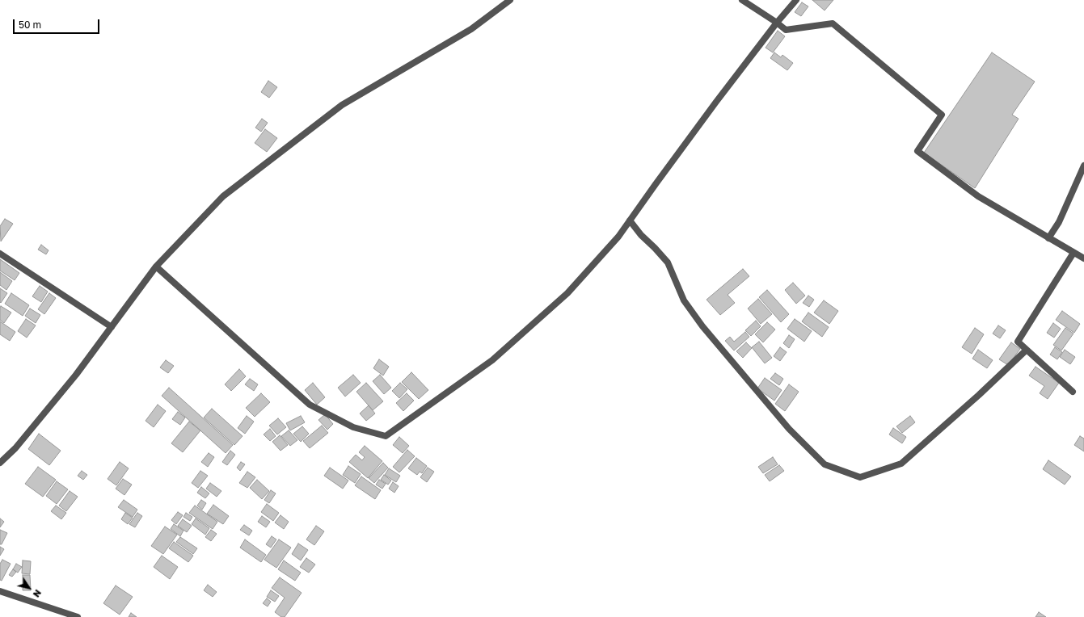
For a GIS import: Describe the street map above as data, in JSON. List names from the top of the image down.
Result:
{
  "scale_bar": "50 m",
  "north": "bottom right"
}
